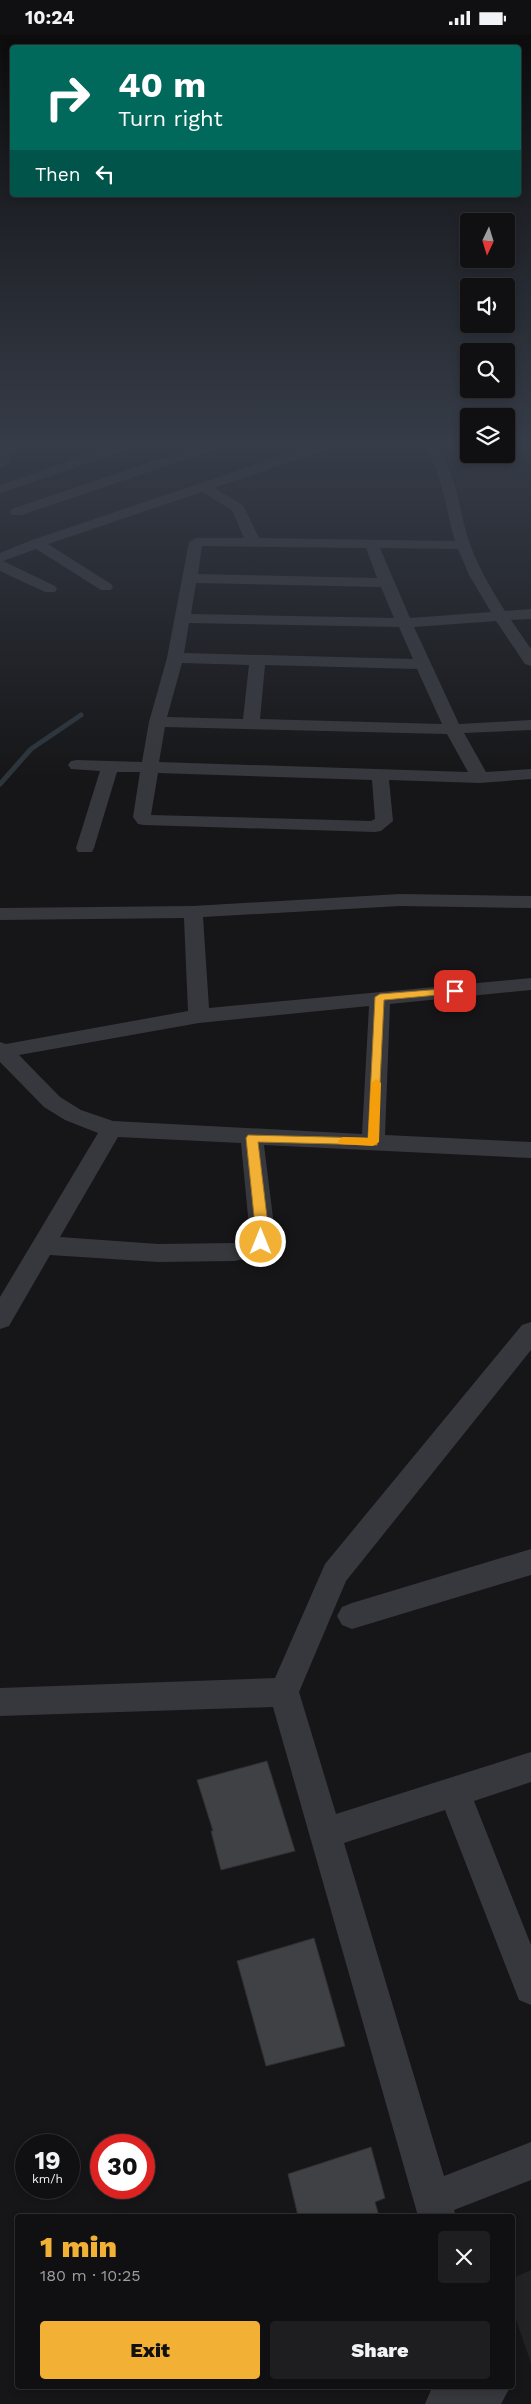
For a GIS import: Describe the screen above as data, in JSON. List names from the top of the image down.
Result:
{
  "north": "bottom",
  "page": {
    "status": "10:24",
    "turn": ["40 m", "Turn right"],
    "then": "Then",
    "speed": "19 km/h",
    "limit": "30",
    "heading": ["1 min", "180 m · 10:25"],
    "buttons": ["Exit", "Share"]
  }
}
